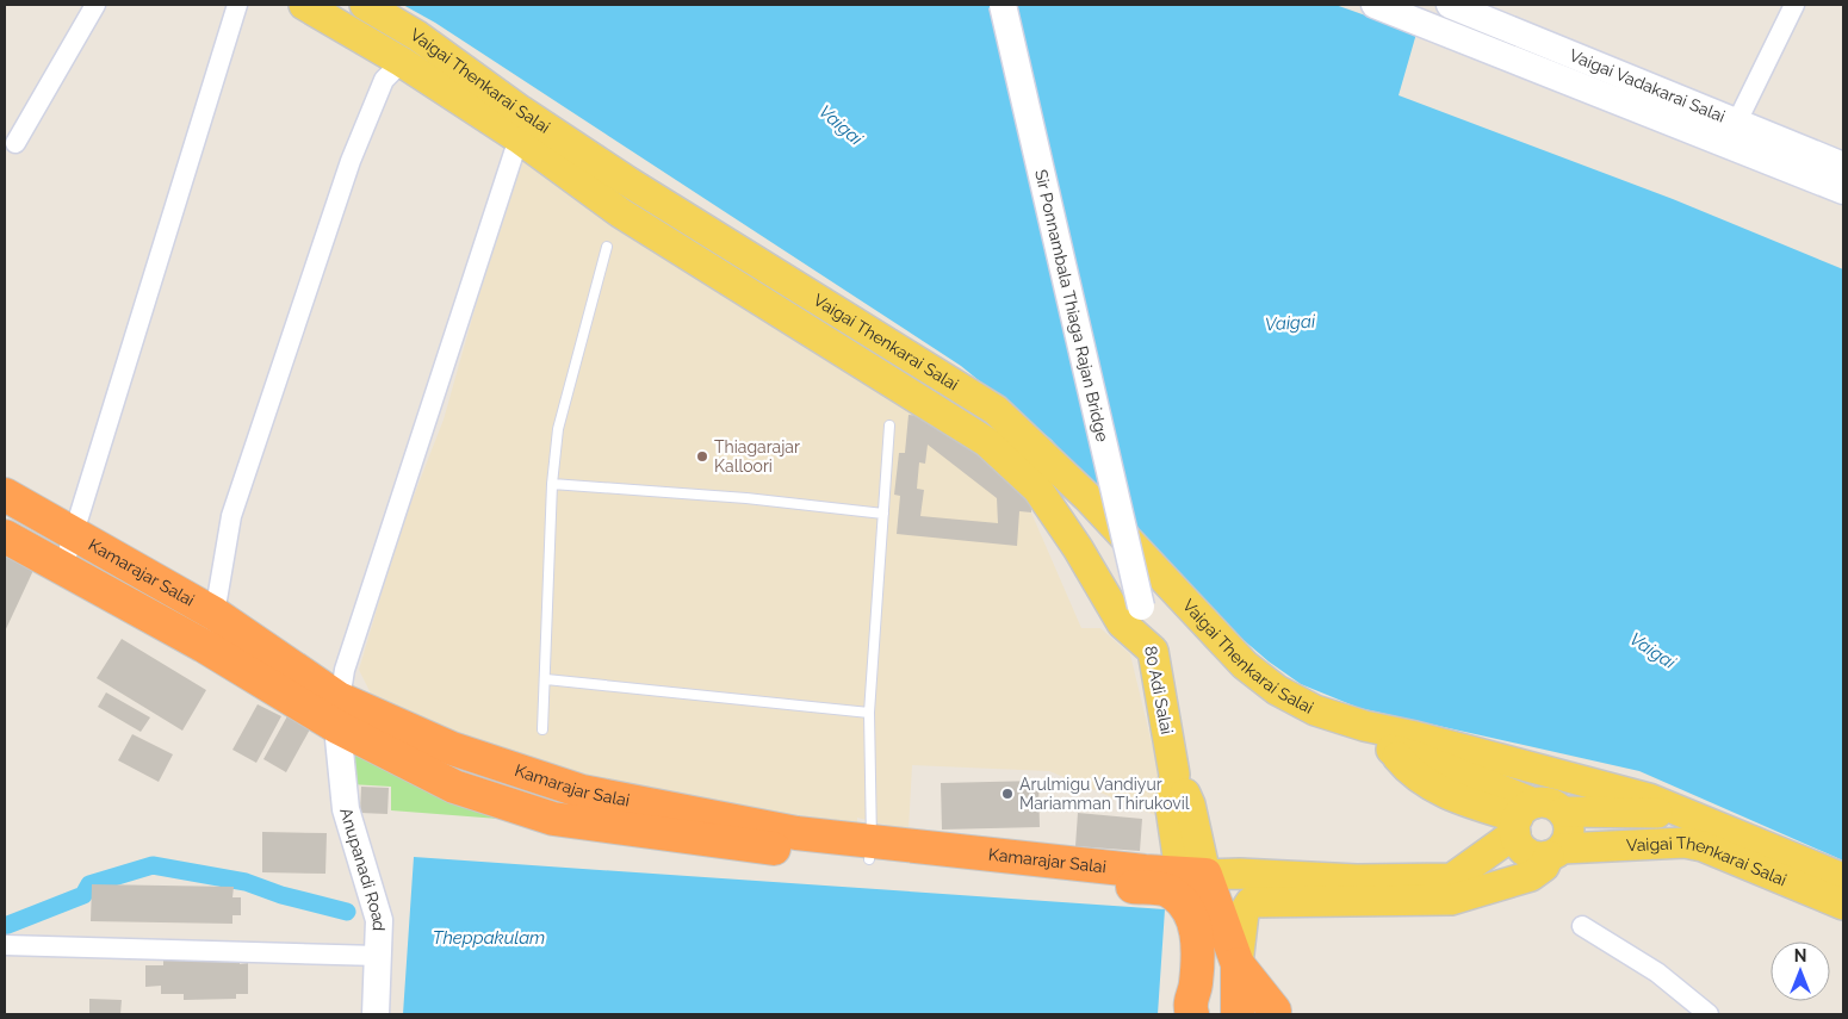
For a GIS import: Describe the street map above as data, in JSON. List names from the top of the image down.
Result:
{
  "streets": {
    "highway": ["Kamarajar Salai"],
    "main road": ["Vaigai Thenkarai Salai", "80 Adi Salai"],
    "street": ["Vaigai Vadakarai Salai", "Sir Ponnambala Thiaga Rajan Bridge", "Anupanadi Road"]
  },
  "crossings": [
    ["Vaigai Thenkarai Salai", "80 Adi Salai"],
    ["Sir Ponnambala Thiaga Rajan Bridge", "80 Adi Salai"],
    ["Kamarajar Salai", "80 Adi Salai"],
    ["Kamarajar Salai", "Anupanadi Road"]
  ],
  "water": ["Vaigai", "Theppakulam"],
  "places": ["Thiagarajar Kalloori", "Arulmigu Vandiyur Mariamman Thirukovil"],
  "north": "top"
}
